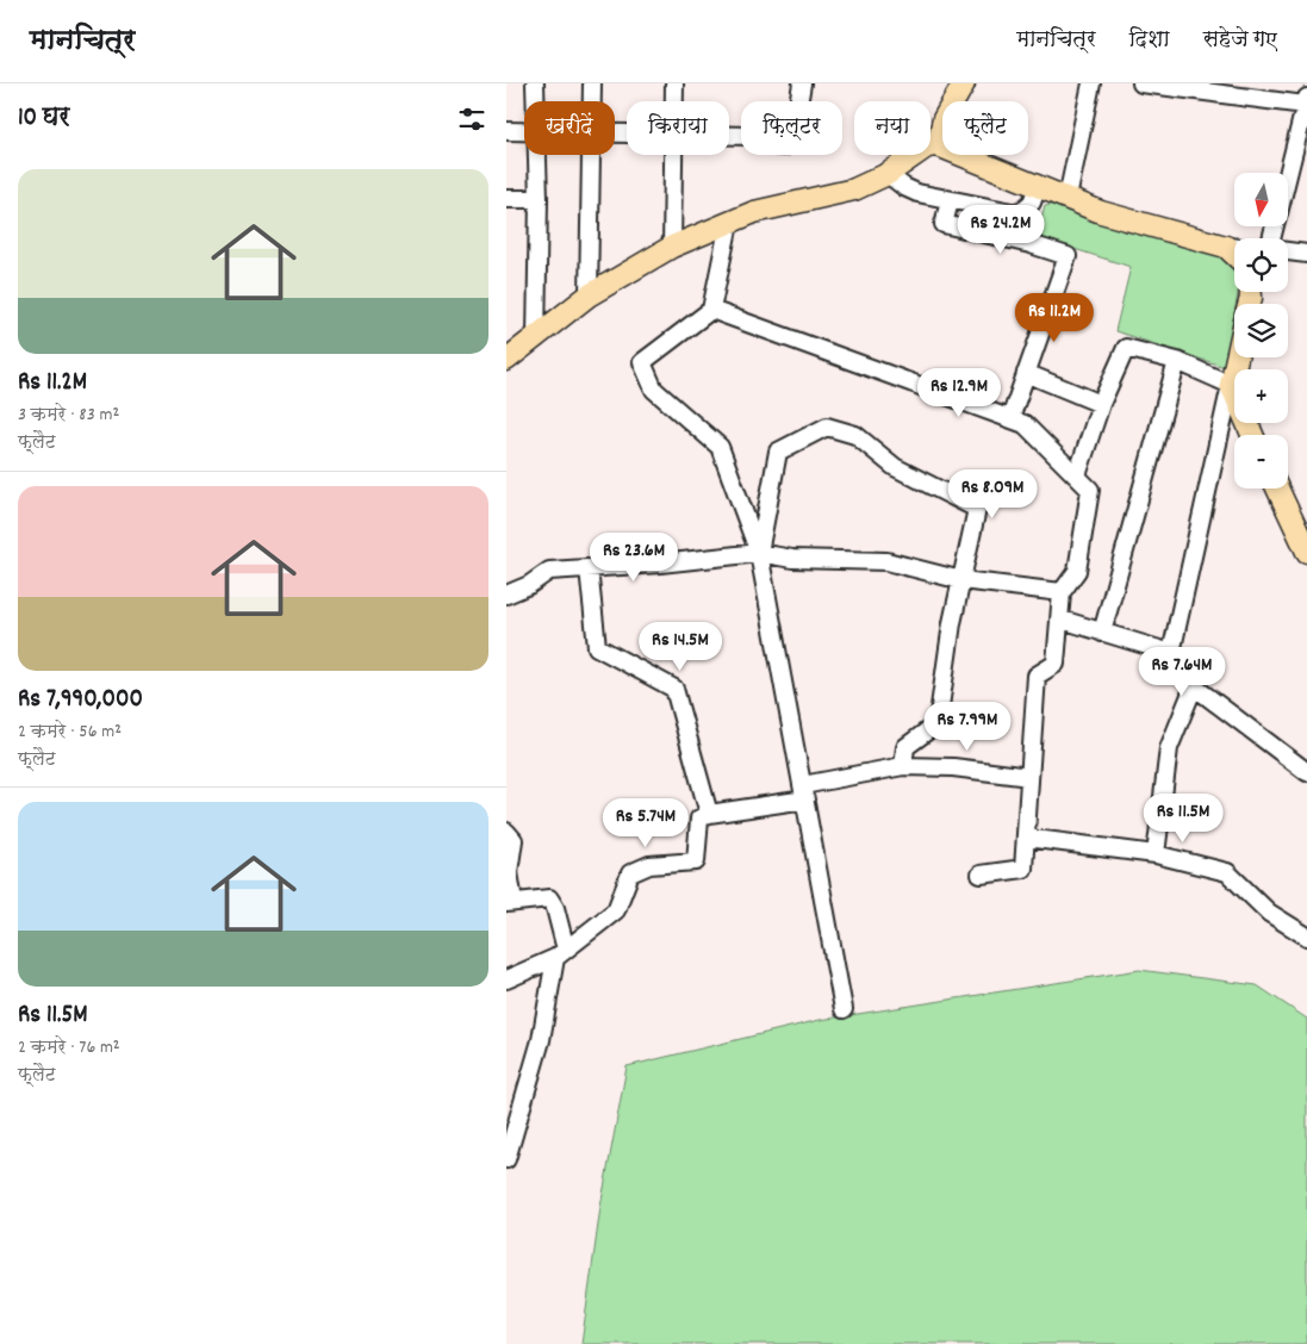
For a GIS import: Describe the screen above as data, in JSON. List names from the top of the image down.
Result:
{
  "north": "bottom",
  "page": {
    "header": "मानचित्र",
    "nav": ["मानचित्र", "दिशा", "सहेजे गए"],
    "heading": "10 घर",
    "chip": [
      "खरीदें",
      "किराया",
      "फ़िल्टर",
      "नया",
      "फ़्लैट"
    ],
    "list": [
      {
        "name": "Rs 11.2M",
        "note": "3 कमरे · 83 m² · फ़्लैट"
      },
      {
        "name": "Rs 7,990,000",
        "note": "2 कमरे · 56 m² · फ़्लैट"
      },
      {
        "name": "Rs 11.5M",
        "note": "2 कमरे · 76 m² · फ़्लैट"
      }
    ],
    "map_buttons": ["+", "−"],
    "price": [
      "Rs 24.2M",
      "Rs 11.2M",
      "Rs 12.9M",
      "Rs 8.09M",
      "Rs 23.6M",
      "Rs 14.5M",
      "Rs 7.64M",
      "Rs 7.99M",
      "Rs 11.5M",
      "Rs 5.74M"
    ]
  }
}
